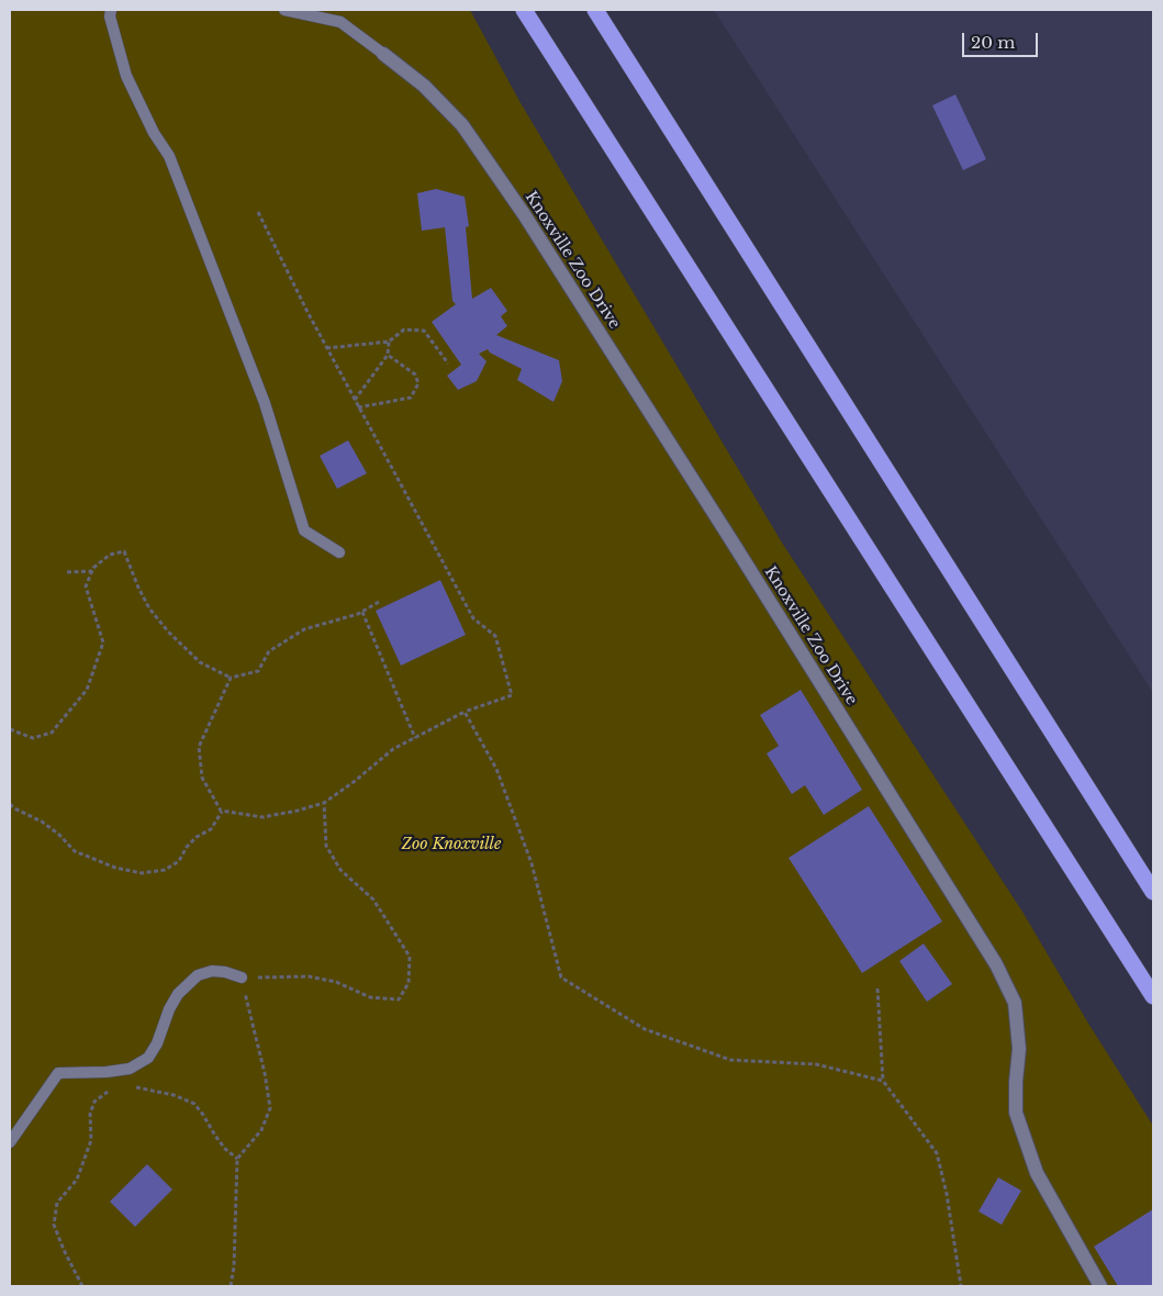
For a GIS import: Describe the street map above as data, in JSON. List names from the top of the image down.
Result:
{
  "streets": {
    "street": ["Knoxville Zoo Drive"]
  },
  "parks": ["Zoo Knoxville"],
  "scale_bar": "20 m"
}
